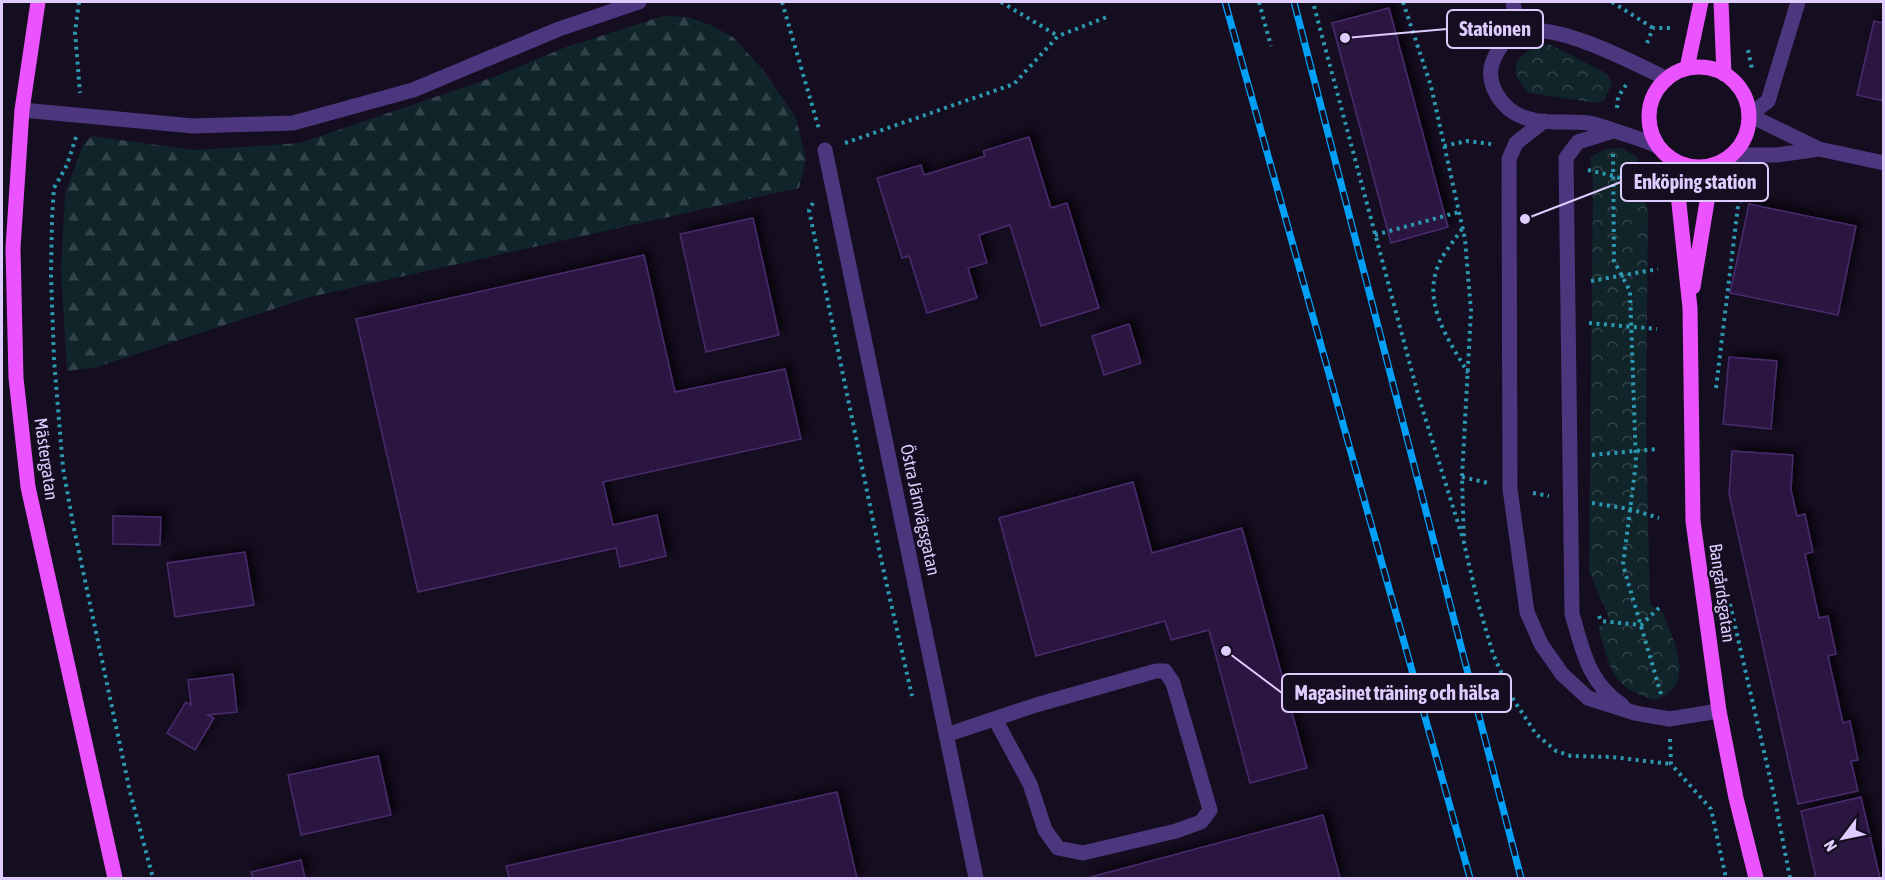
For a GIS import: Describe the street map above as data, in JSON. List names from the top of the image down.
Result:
{
  "streets": {
    "main road": ["Mästergatan", "Bangårdsgatan"],
    "street": ["Östra Järnvägsgatan"]
  },
  "places": ["Stationen", "Enköping station", "Magasinet träning och hälsa"],
  "north": "bottom left"
}
